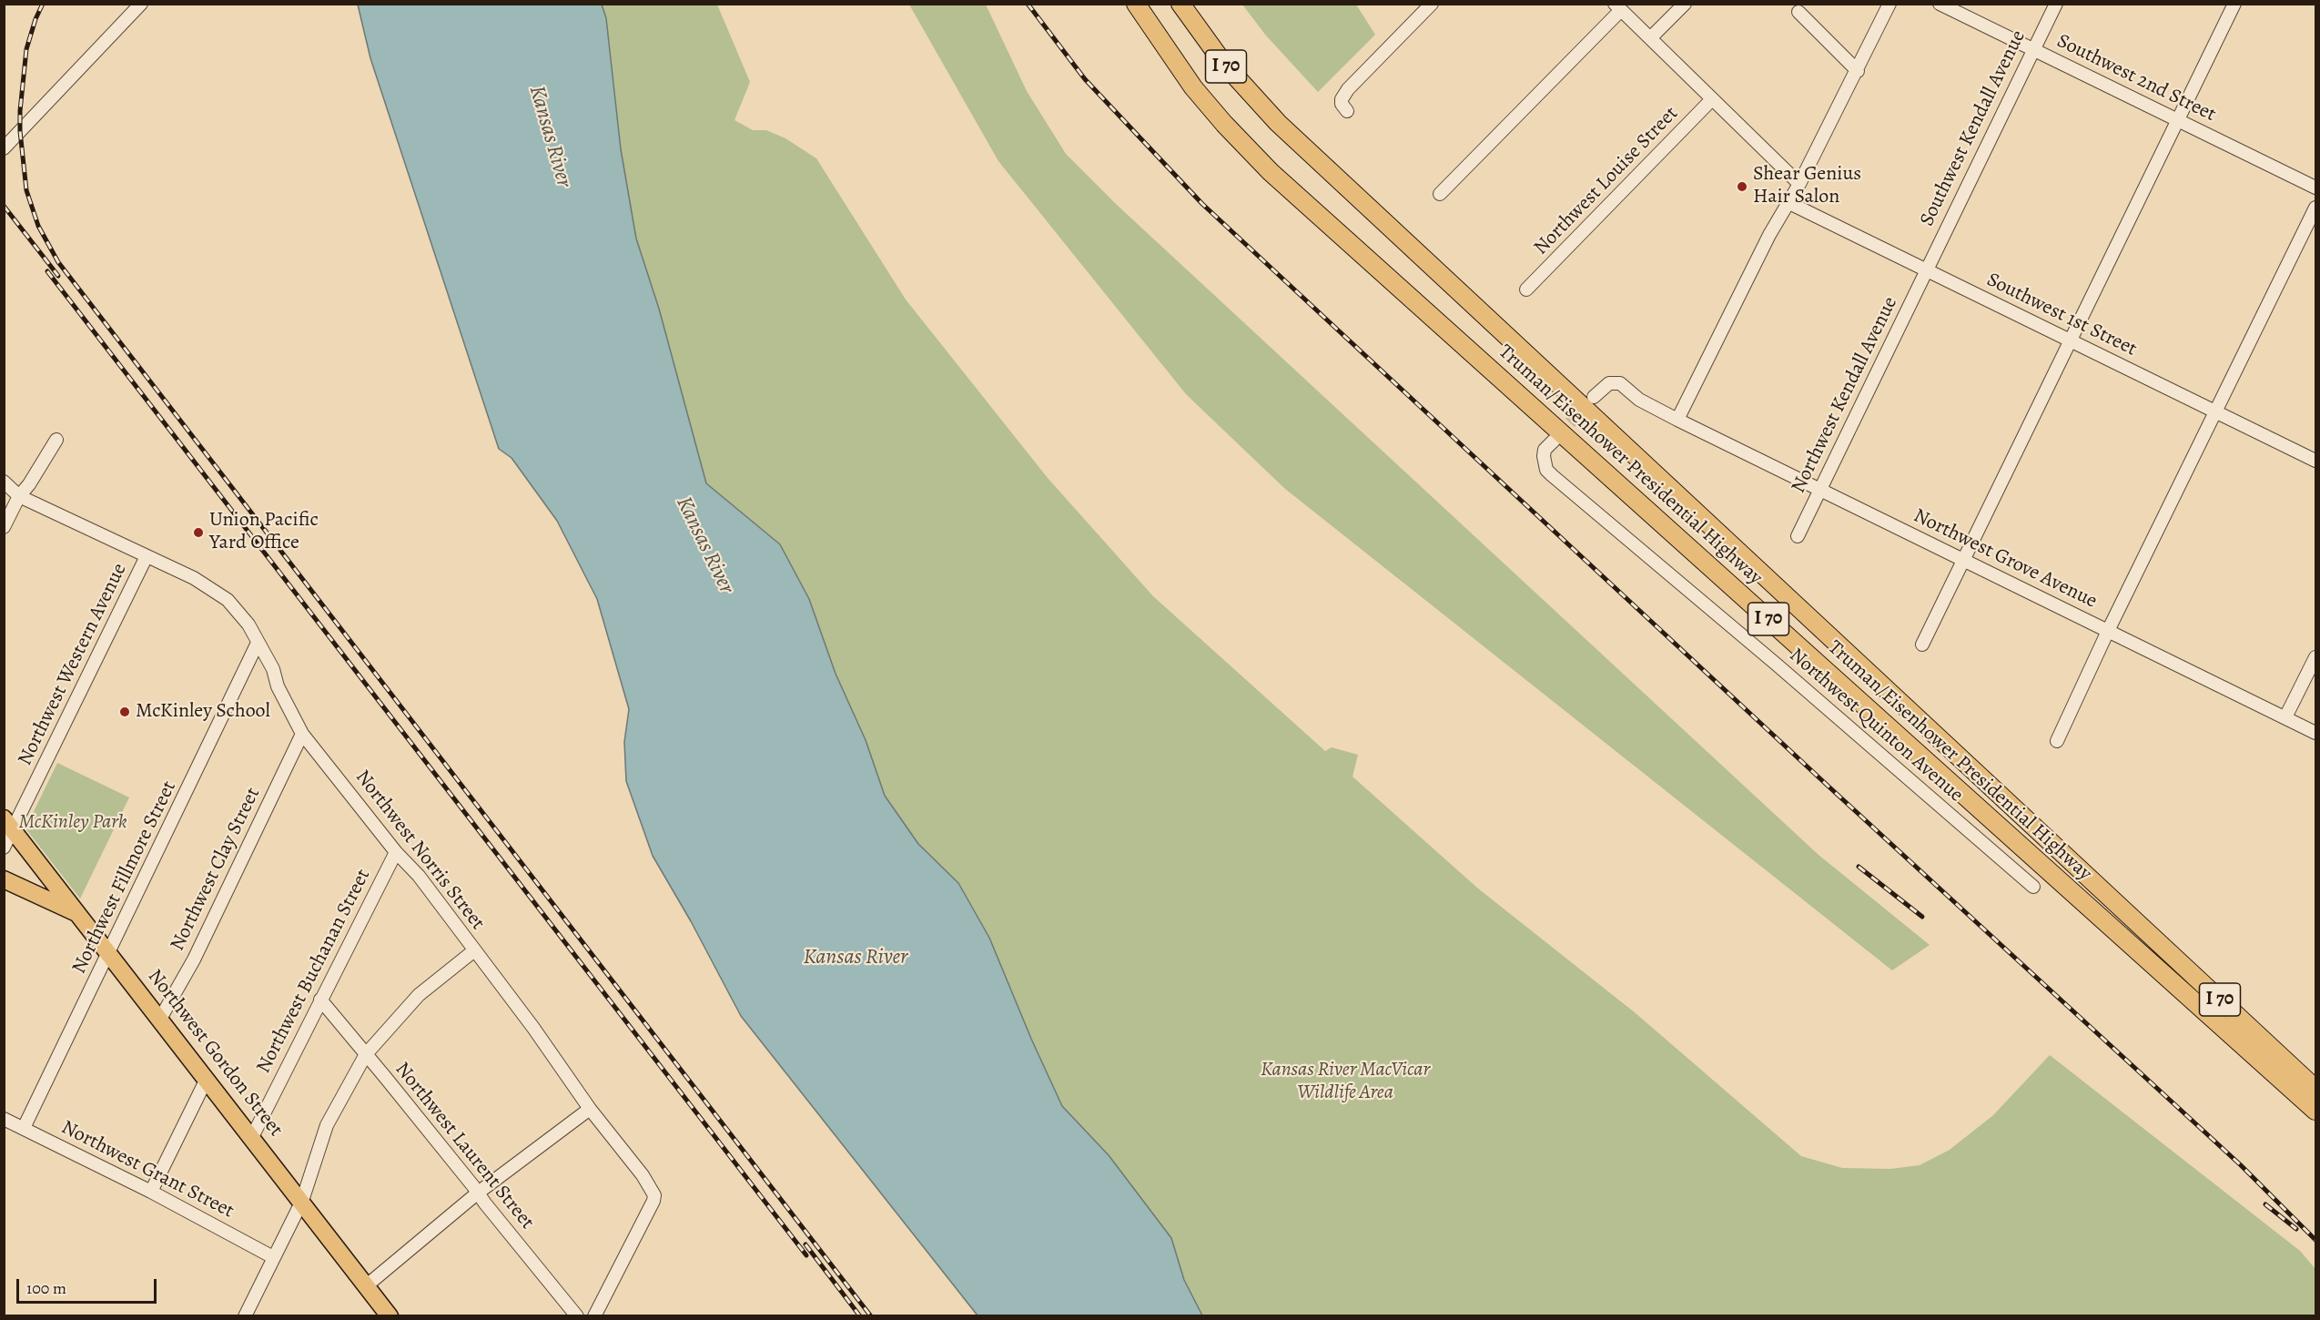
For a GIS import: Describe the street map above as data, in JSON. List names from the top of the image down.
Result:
{
  "streets": {
    "highway": ["I 70", "Truman/Eisenhower Presidential Highway"],
    "main road": ["Northwest Gordon Street"],
    "street": [
      "Southwest 2nd Street",
      "Southwest Kendall Avenue",
      "Northwest Louise Street",
      "Southwest 1st Street",
      "Northwest Kendall Avenue",
      "Northwest Grove Avenue",
      "Northwest Western Avenue",
      "Northwest Quinton Avenue",
      "Northwest Norris Street",
      "Northwest Clay Street",
      "Northwest Fillmore Street",
      "Northwest Buchanan Street",
      "Northwest Laurent Street",
      "Northwest Grant Street"
    ]
  },
  "crossings": [
    ["Southwest 2nd Street", "Southwest Kendall Avenue"],
    ["Southwest Kendall Avenue", "Southwest 1st Street"],
    ["Southwest Kendall Avenue", "Northwest Kendall Avenue"],
    ["Southwest 1st Street", "Northwest Kendall Avenue"],
    ["Northwest Kendall Avenue", "Northwest Grove Avenue"],
    ["Northwest Western Avenue", "Northwest Norris Street"],
    ["Northwest Western Avenue", "Northwest Gordon Street"],
    ["Northwest Norris Street", "Northwest Clay Street"],
    ["Northwest Norris Street", "Northwest Fillmore Street"],
    ["Northwest Norris Street", "Northwest Buchanan Street"],
    ["Northwest Clay Street", "Northwest Gordon Street"],
    ["Northwest Fillmore Street", "Northwest Gordon Street"],
    ["Northwest Fillmore Street", "Northwest Grant Street"],
    ["Northwest Buchanan Street", "Northwest Gordon Street"],
    ["Northwest Buchanan Street", "Northwest Laurent Street"]
  ],
  "water": ["Kansas River"],
  "parks": ["McKinley Park", "Kansas River MacVicar Wildlife Area"],
  "places": ["Shear Genius Hair Salon", "Union Pacific Yard Office", "McKinley School"],
  "scale_bar": "100 m"
}
